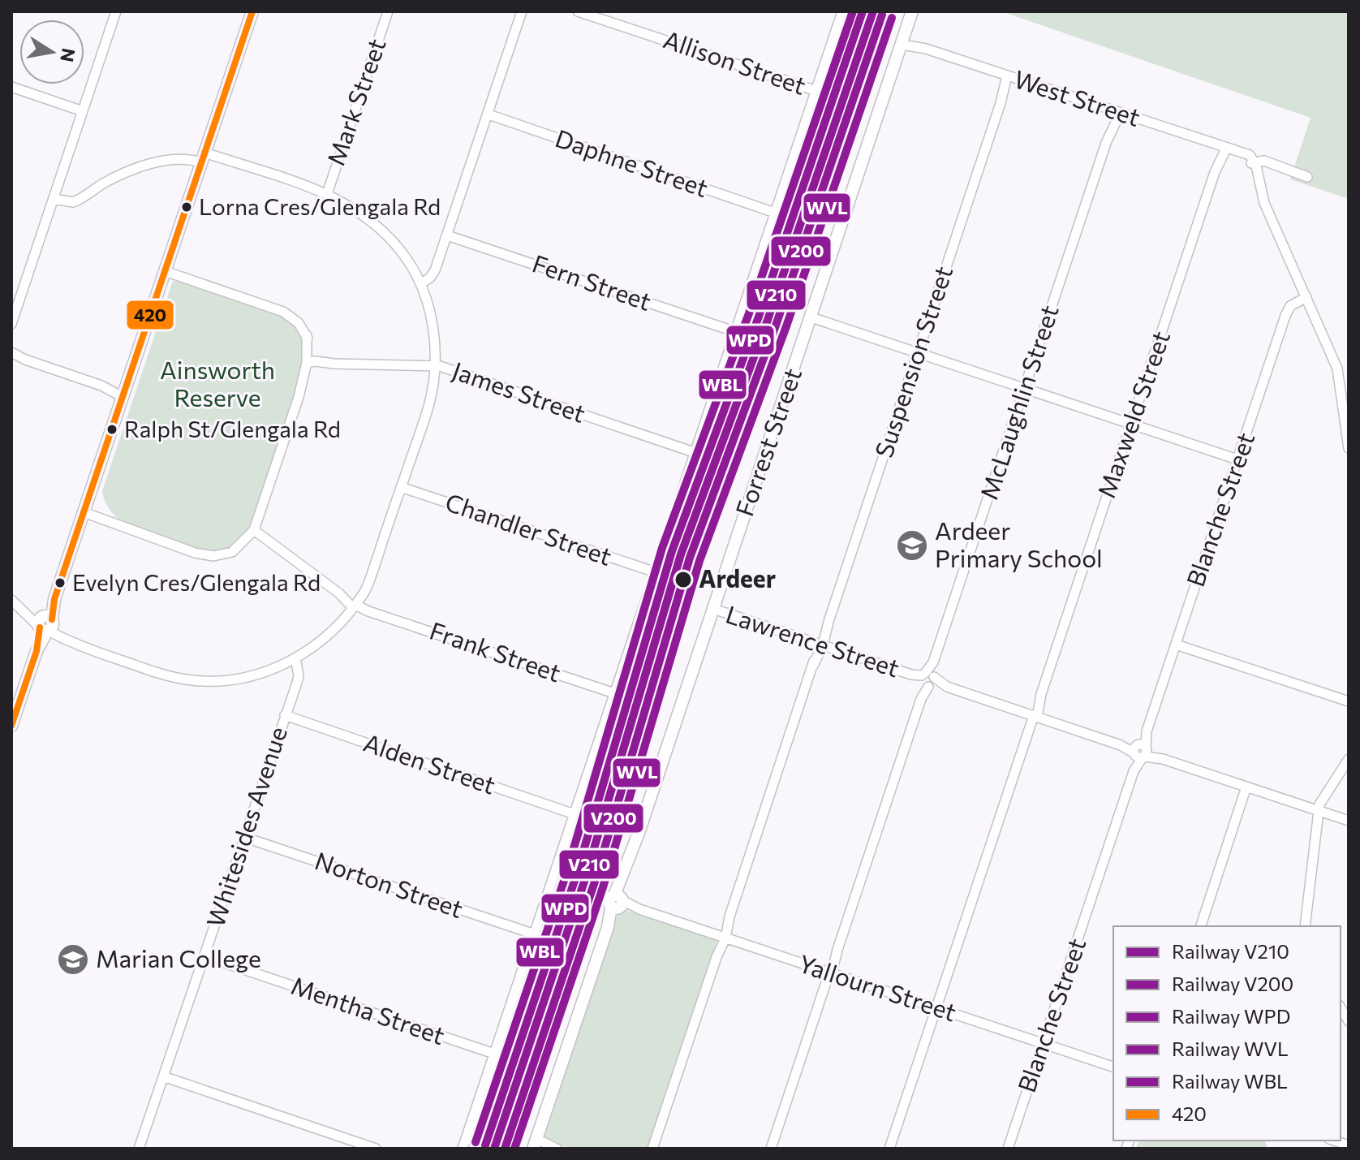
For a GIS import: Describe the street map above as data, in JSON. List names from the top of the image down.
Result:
{
  "streets": {
    "street": [
      "Allison Street",
      "West Street",
      "Mark Street",
      "Daphne Street",
      "Fern Street",
      "Suspension Street",
      "James Street",
      "McLaughlin Street",
      "Maxweld Street",
      "Forrest Street",
      "Blanche Street",
      "Chandler Street",
      "Lawrence Street",
      "Frank Street",
      "Alden Street",
      "Whitesides Avenue",
      "Norton Street",
      "Yallourn Street",
      "Mentha Street"
    ]
  },
  "crossings": [
    ["West Street", "Suspension Street"],
    ["West Street", "McLaughlin Street"],
    ["West Street", "Maxweld Street"],
    ["West Street", "Forrest Street"],
    ["Suspension Street", "Lawrence Street"],
    ["Suspension Street", "Yallourn Street"],
    ["McLaughlin Street", "Lawrence Street"],
    ["McLaughlin Street", "Yallourn Street"],
    ["Maxweld Street", "Lawrence Street"],
    ["Maxweld Street", "Yallourn Street"],
    ["Forrest Street", "Lawrence Street"],
    ["Forrest Street", "Yallourn Street"],
    ["Blanche Street", "Lawrence Street"],
    ["Blanche Street", "Yallourn Street"],
    ["Alden Street", "Whitesides Avenue"],
    ["Whitesides Avenue", "Norton Street"],
    ["Whitesides Avenue", "Mentha Street"]
  ],
  "parks": ["Ainsworth Reserve"],
  "places": {
    "other": [
      "Lorna Cres/Glengala Rd",
      "Ralph St/Glengala Rd",
      "Ardeer",
      "Evelyn Cres/Glengala Rd"
    ],
    "school or university": ["Ardeer Primary School", "Marian College"]
  },
  "lines": [
    "rail line V210",
    "rail line WPD",
    "rail line WBL",
    "transit line 420",
    "rail line V200",
    "rail line WVL"
  ],
  "legend": [
    "Railway V210",
    "Railway V200",
    "Railway WPD",
    "Railway WVL",
    "Railway WBL",
    "420"
  ],
  "north": "right"
}
